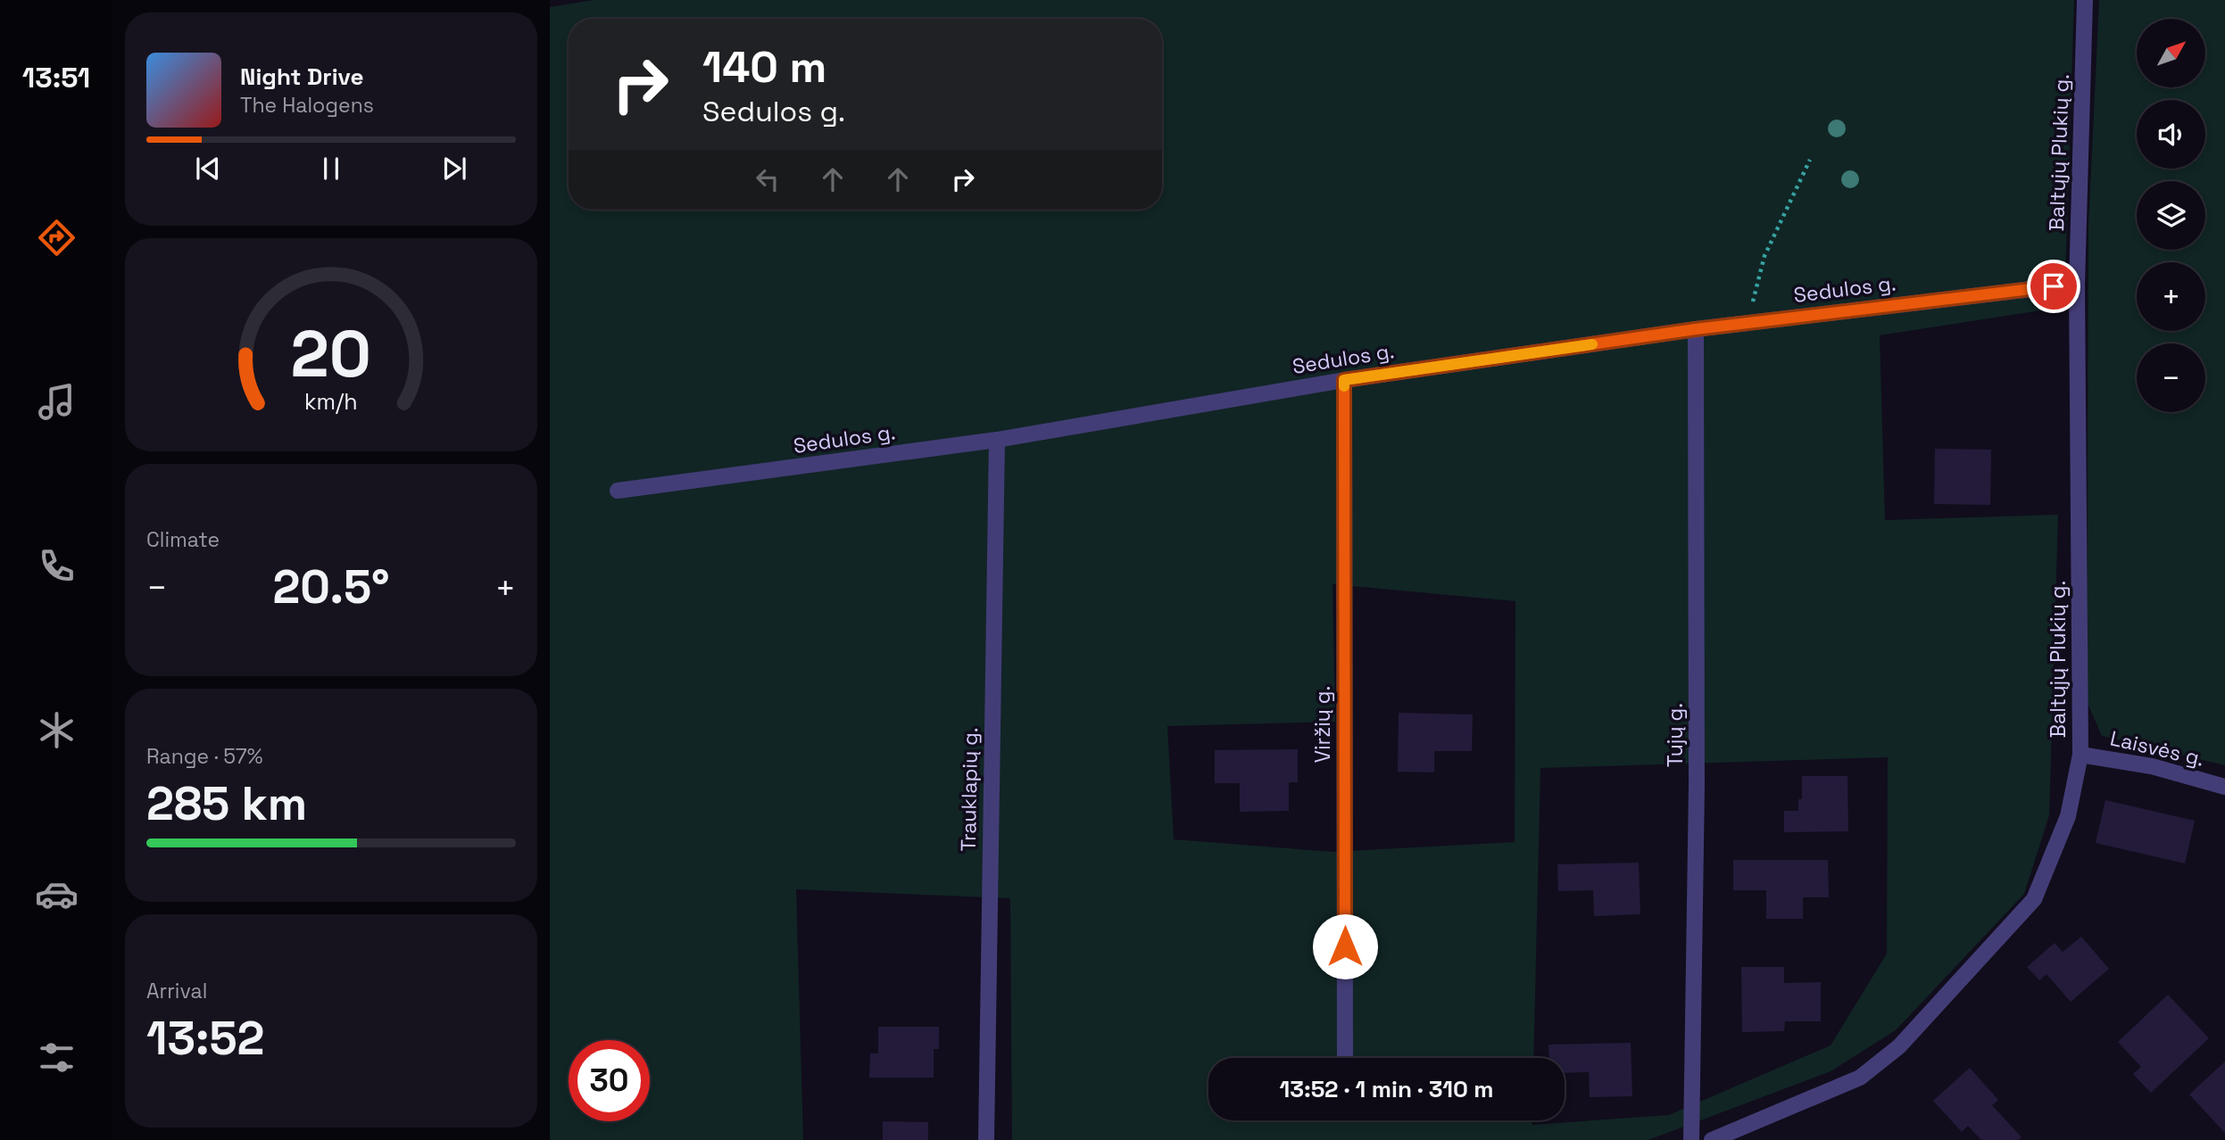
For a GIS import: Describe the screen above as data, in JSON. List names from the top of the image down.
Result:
{
  "streets": {
    "street": [
      "Baltųjų Plukių g.",
      "Sedulos g.",
      "Viržių g.",
      "Tujų g.",
      "Laisvės g.",
      "Trauklapių g."
    ]
  },
  "crossings": [
    ["Baltųjų Plukių g.", "Sedulos g."],
    ["Baltųjų Plukių g.", "Laisvės g."],
    ["Sedulos g.", "Viržių g."],
    ["Sedulos g.", "Tujų g."],
    ["Sedulos g.", "Trauklapių g."]
  ],
  "north": "top right",
  "page": {
    "tabs": "13:51",
    "map_buttons": ["+", "−"],
    "turn": ["140 m", "Sedulos g."],
    "song": ["Night Drive", "The Halogens"],
    "tile": [
      "Climate",
      ["Range · 57%", "285 km"],
      ["Arrival", "13:52"]
    ],
    "heat": ["−", "20.5°", "+"],
    "limit": "30",
    "trip": "13:52 · 1 min · 310 m",
    "gauge": ["20", "km/h"]
  }
}
